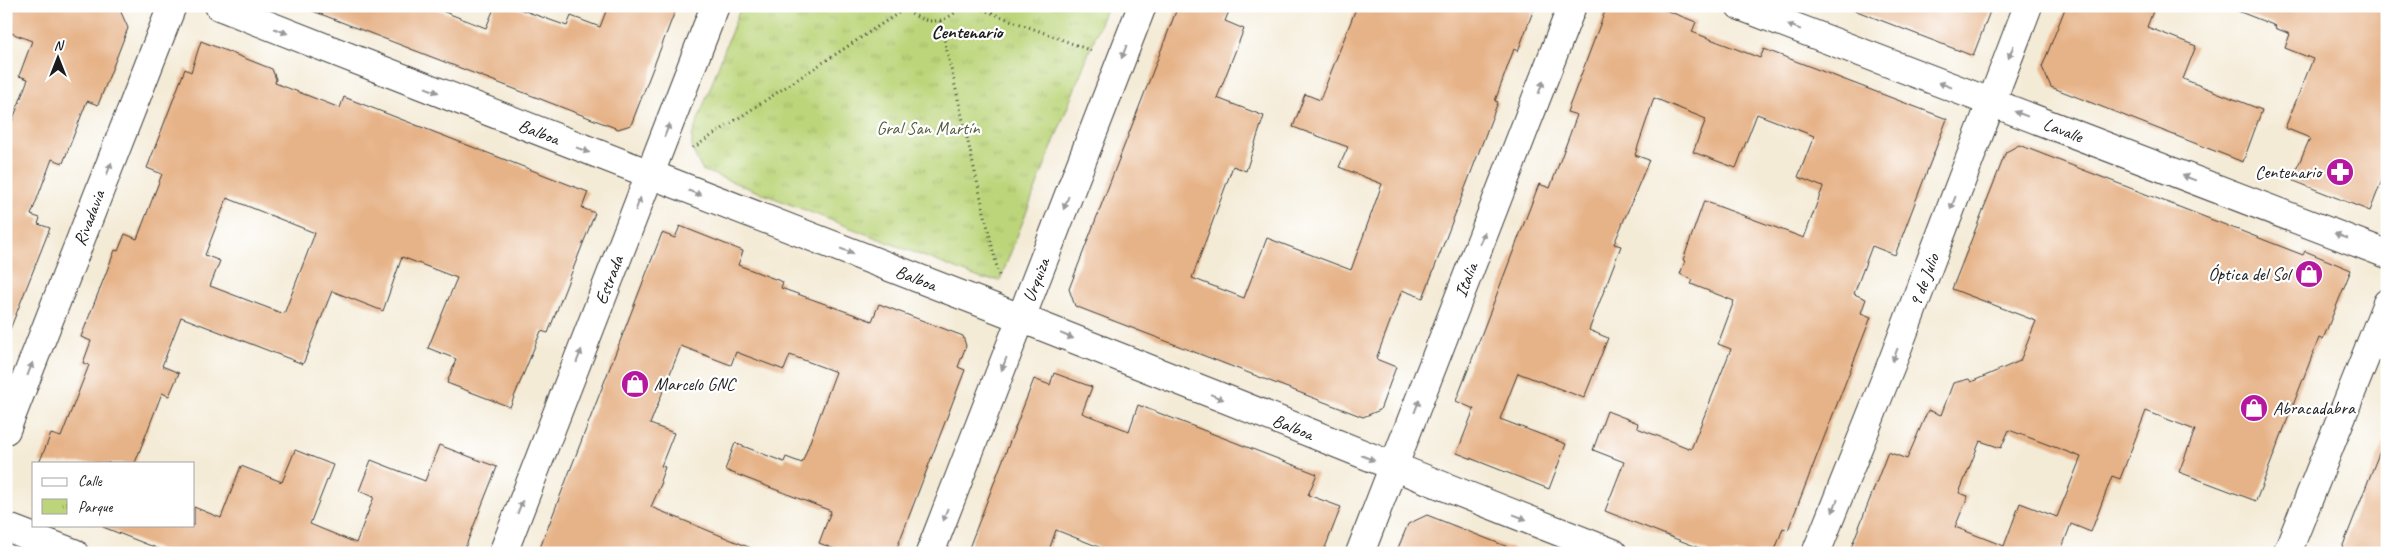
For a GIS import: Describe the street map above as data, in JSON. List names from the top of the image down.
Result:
{
  "streets": {
    "street": [
      "Lavalle",
      "Balboa",
      "Rivadavia",
      "Estrada",
      "Urquiza",
      "Italia",
      "9 de Julio"
    ]
  },
  "crossings": [
    ["Lavalle", "9 de Julio"],
    ["Balboa", "Estrada"],
    ["Balboa", "Urquiza"],
    ["Balboa", "Italia"]
  ],
  "one_way": [
    "Lavalle",
    "Balboa",
    "Rivadavia",
    "Estrada",
    "Urquiza",
    "Italia",
    "9 de Julio"
  ],
  "districts": ["Centenario"],
  "parks": ["Gral San Martín"],
  "places": {
    "pharmacy": ["Centenario"],
    "shop": ["Óptica del Sol", "Marcelo GNC", "Abracadabra"]
  },
  "legend": ["Calle", "Parque"],
  "north": "top"
}
